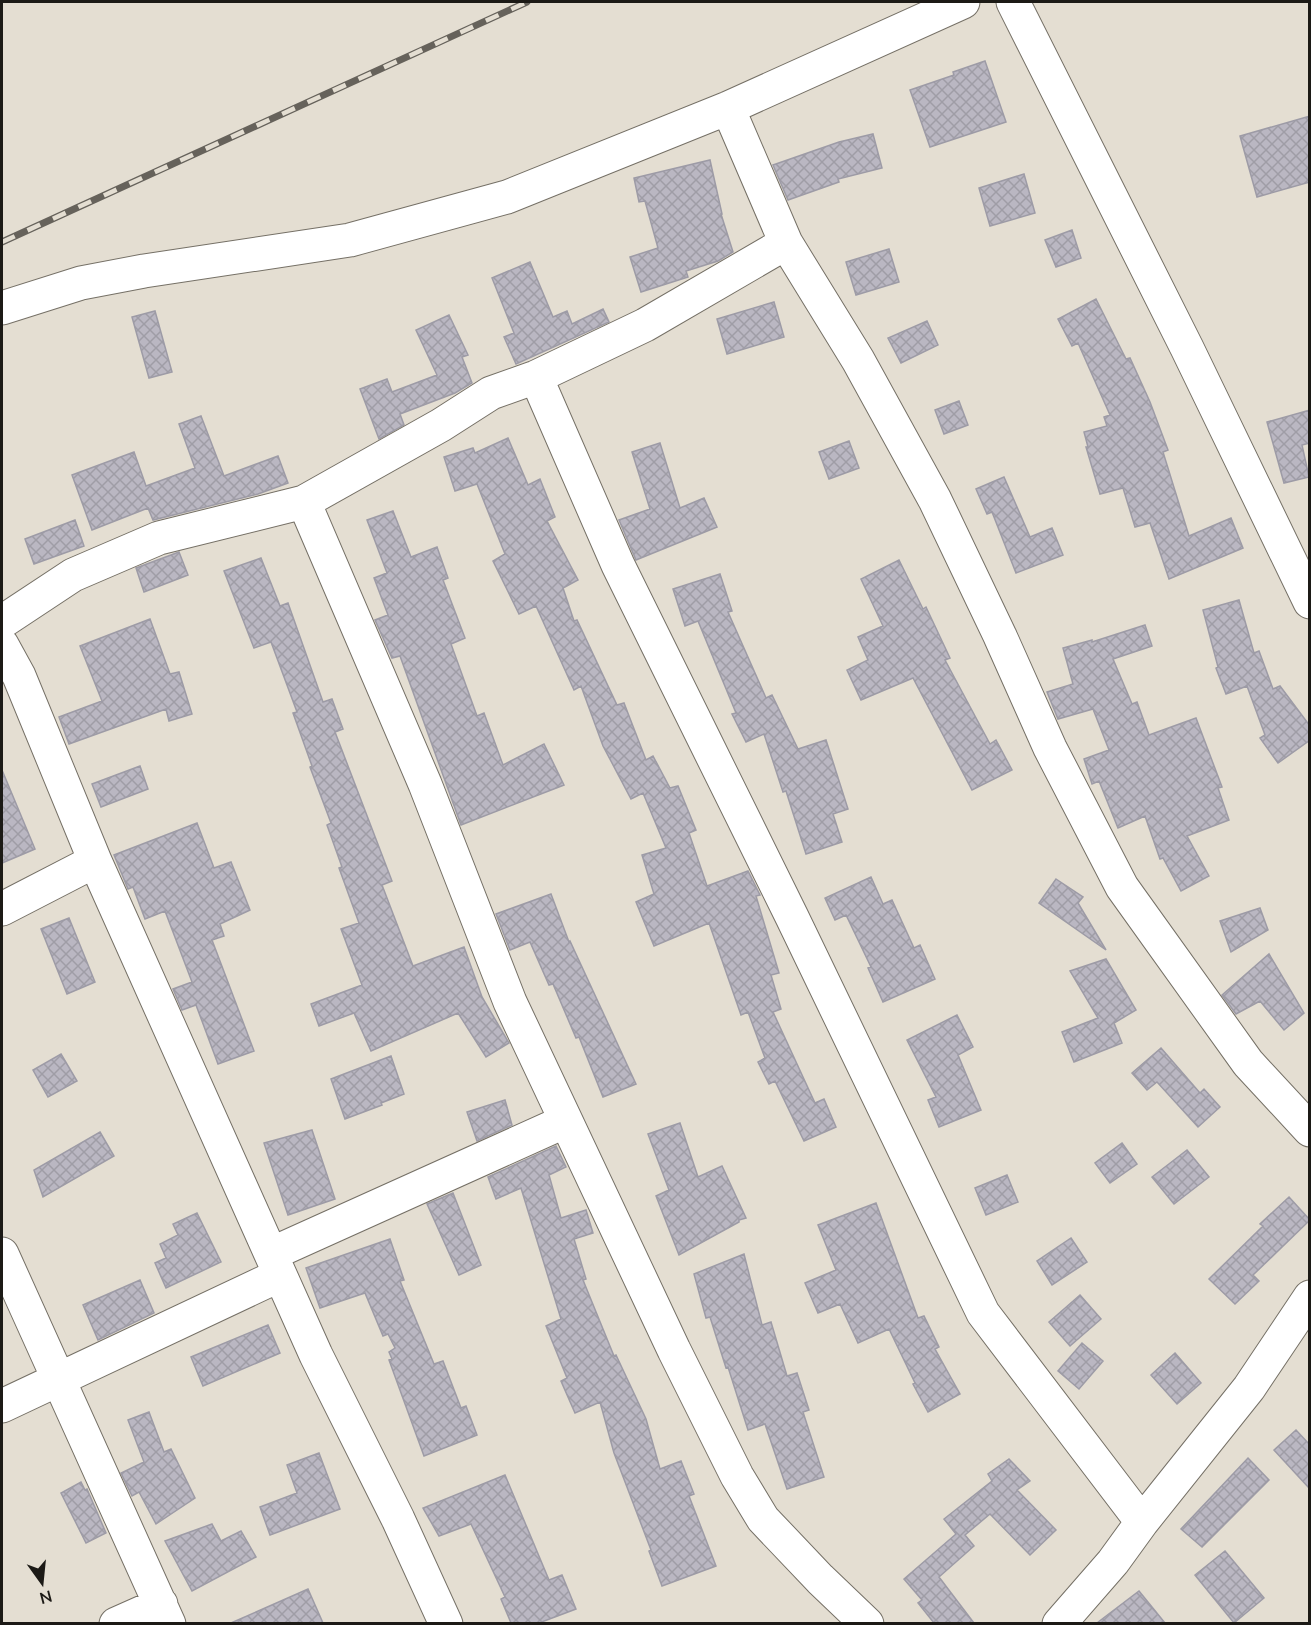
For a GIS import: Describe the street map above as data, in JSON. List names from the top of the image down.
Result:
{
  "north": "bottom"
}
